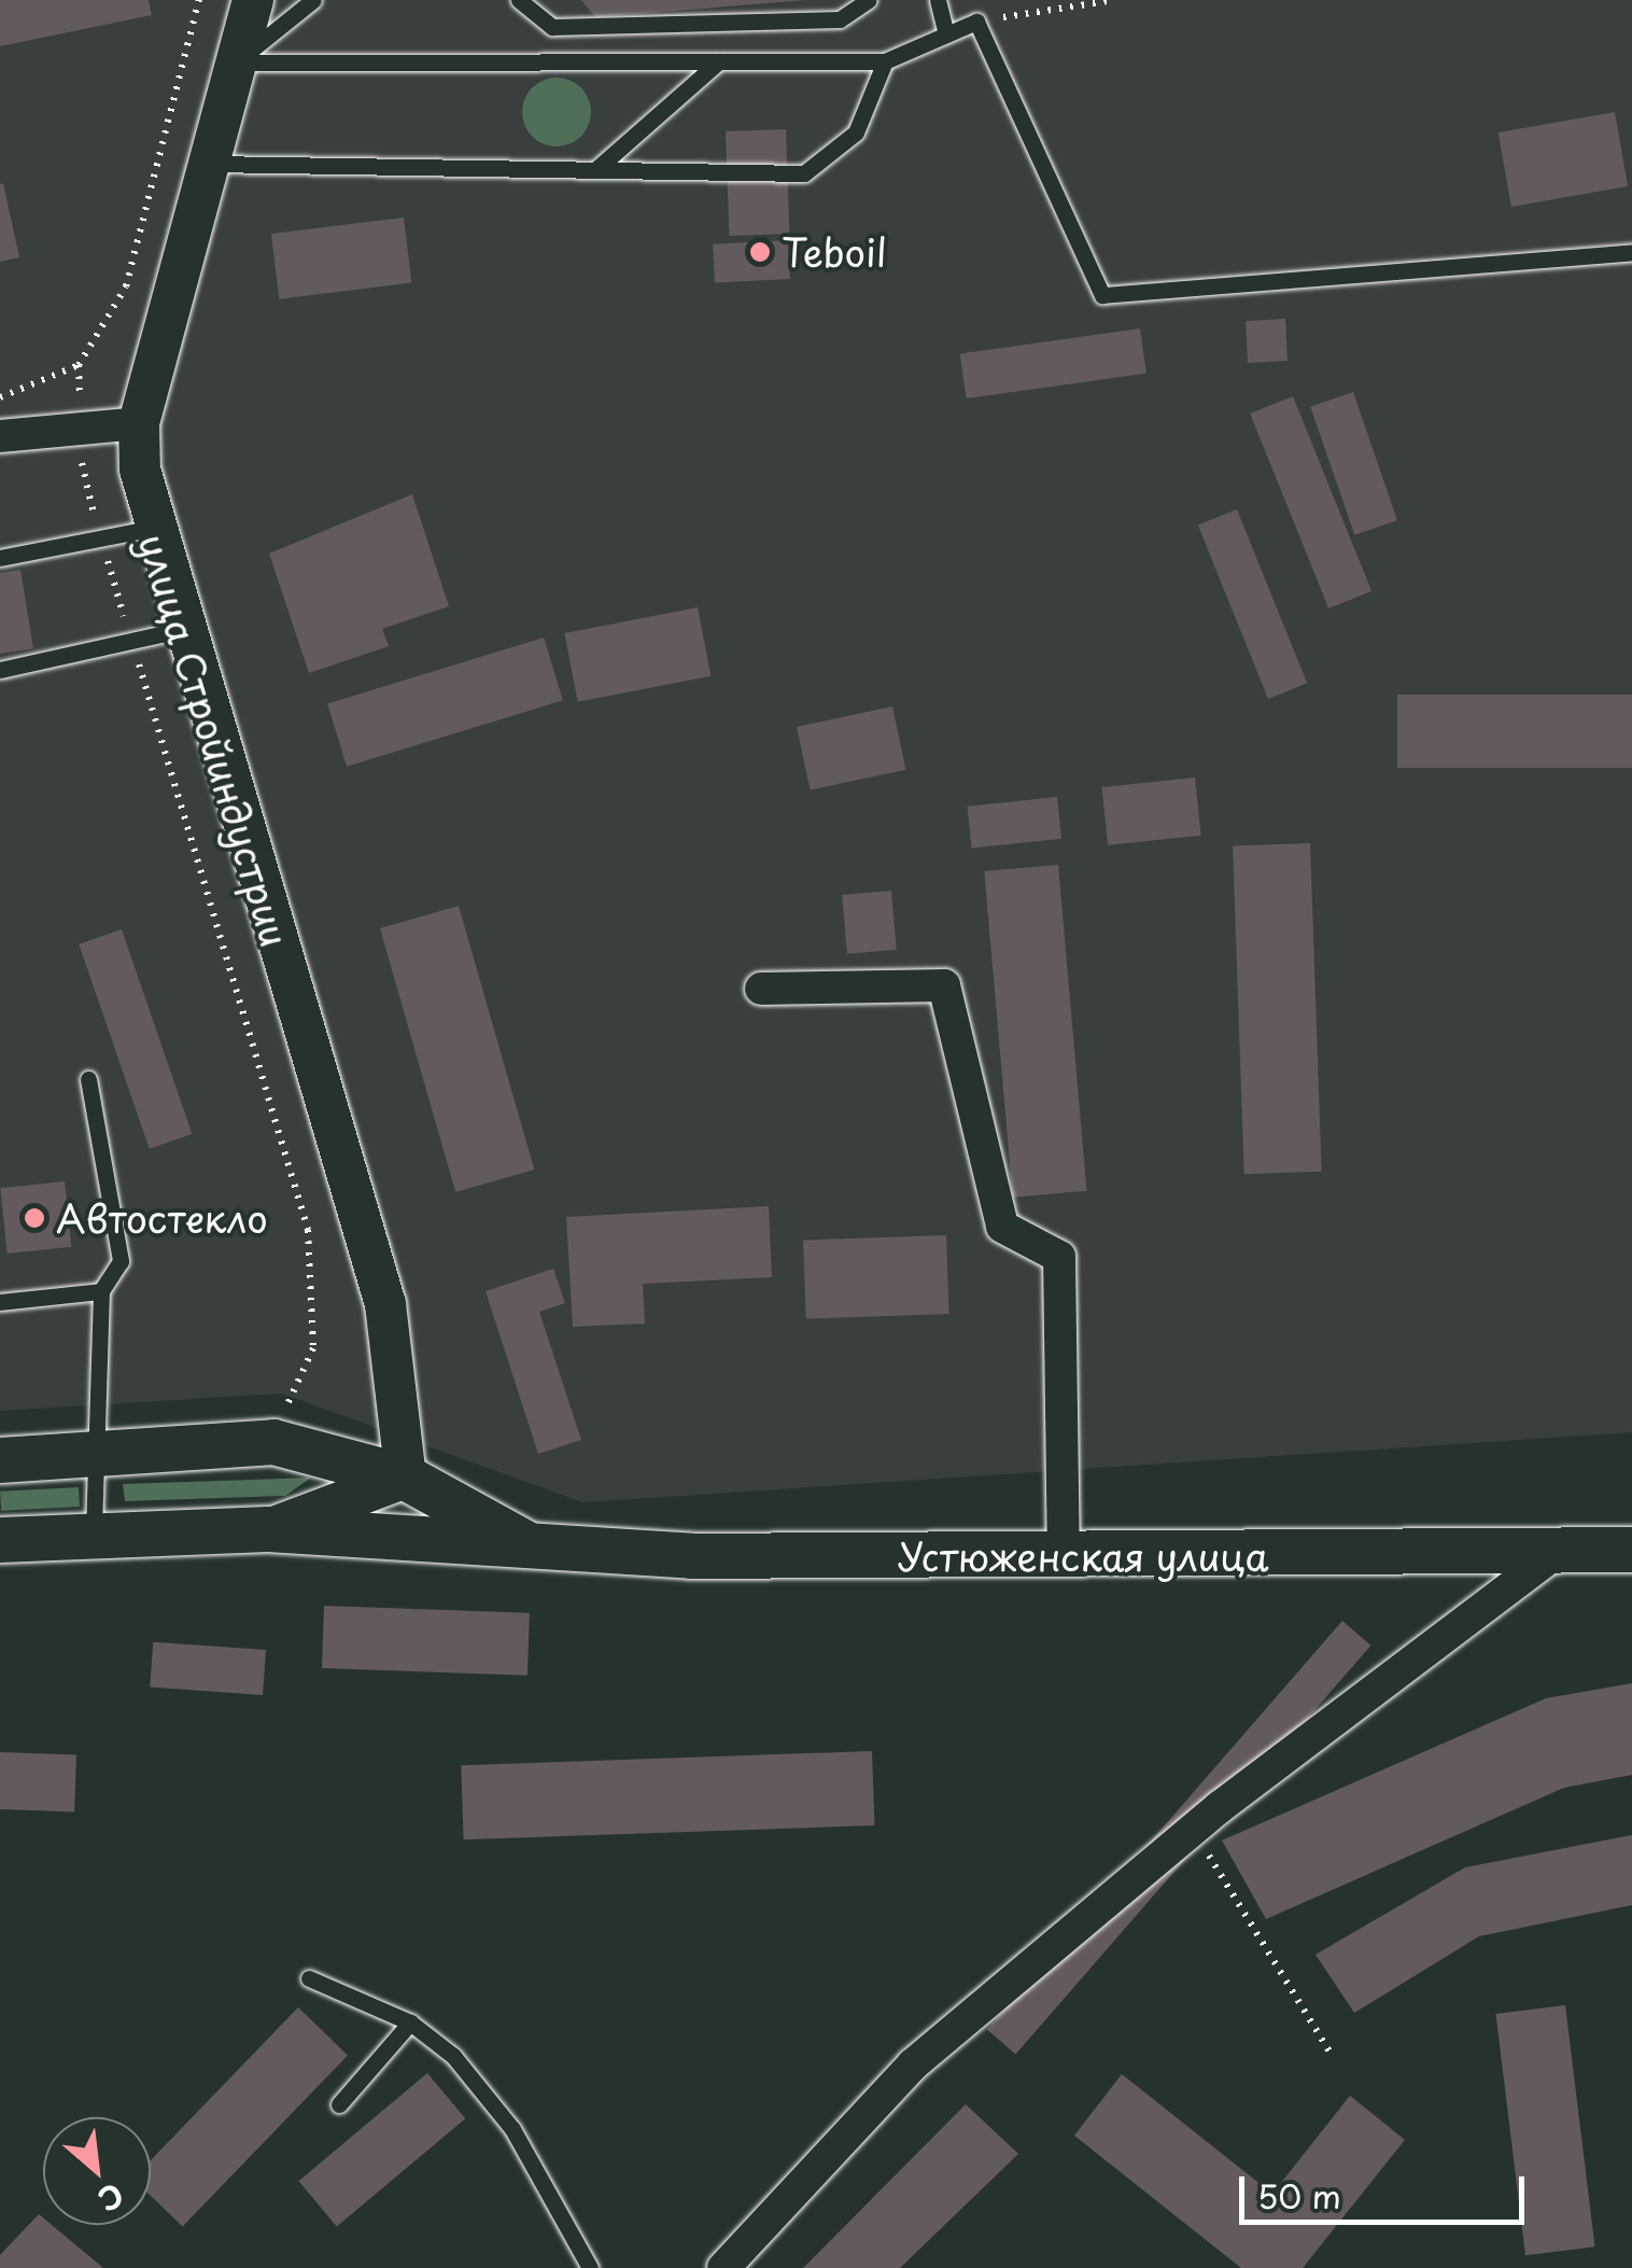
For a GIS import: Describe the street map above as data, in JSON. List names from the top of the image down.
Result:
{
  "streets": {
    "main road": ["Устюженская улица"],
    "street": ["улица Стройиндустрии"]
  },
  "crossings": [
    ["улица Стройиндустрии", "Устюженская улица"]
  ],
  "places": ["Teboil", "Автостекло"],
  "scale_bar": "50 m",
  "north": "bottom right"
}
